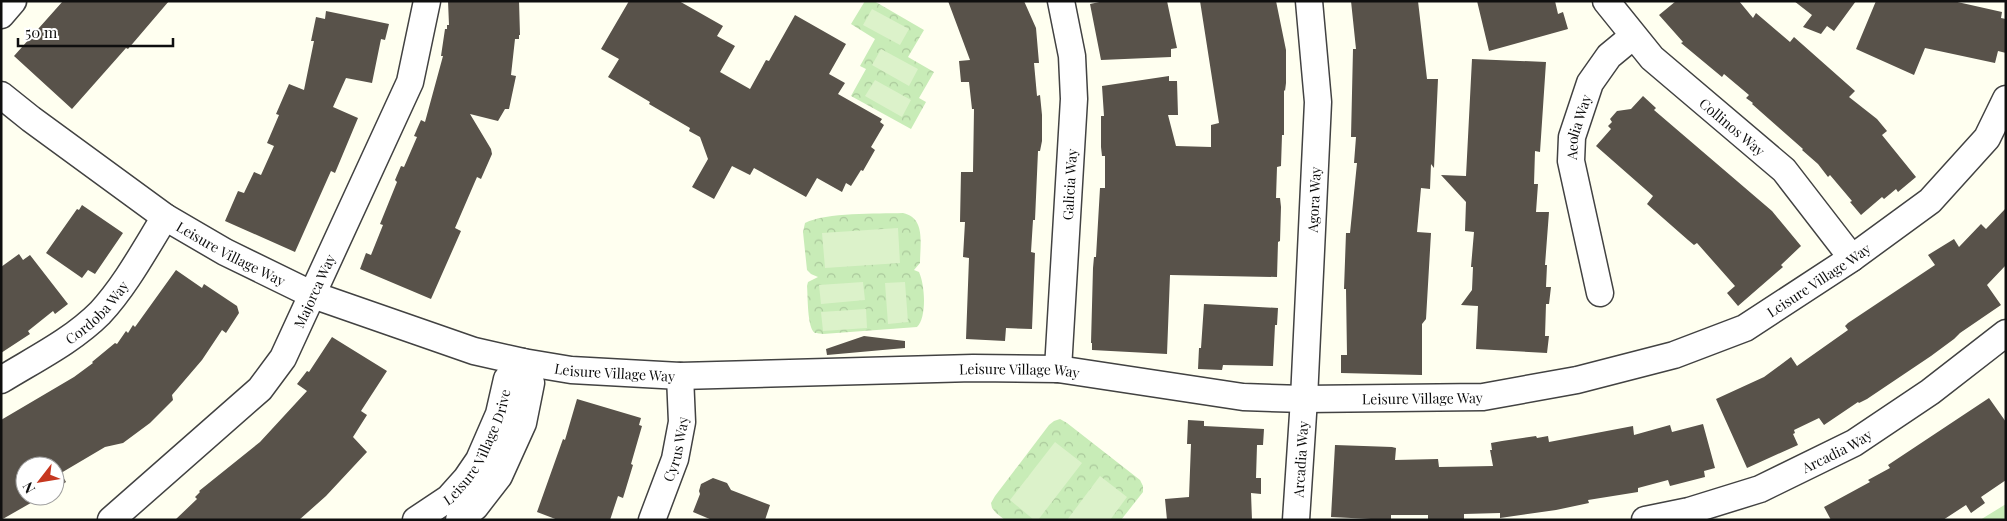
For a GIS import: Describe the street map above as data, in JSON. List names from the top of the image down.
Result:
{
  "streets": {
    "street": [
      "Collinos Way",
      "Aeolia Way",
      "Galicia Way",
      "Agora Way",
      "Leisure Village Way",
      "Majorca Way",
      "Cordoba Way",
      "Leisure Village Drive",
      "Cyrus Way",
      "Arcadia Way"
    ]
  },
  "crossings": [
    ["Collinos Way", "Aeolia Way"],
    ["Collinos Way", "Leisure Village Way"],
    ["Galicia Way", "Leisure Village Way"],
    ["Agora Way", "Leisure Village Way"],
    ["Agora Way", "Arcadia Way"],
    ["Leisure Village Way", "Majorca Way"],
    ["Leisure Village Way", "Cordoba Way"],
    ["Leisure Village Way", "Leisure Village Drive"],
    ["Leisure Village Way", "Cyrus Way"],
    ["Leisure Village Way", "Arcadia Way"]
  ],
  "scale_bar": "50 m",
  "north": "bottom left"
}
